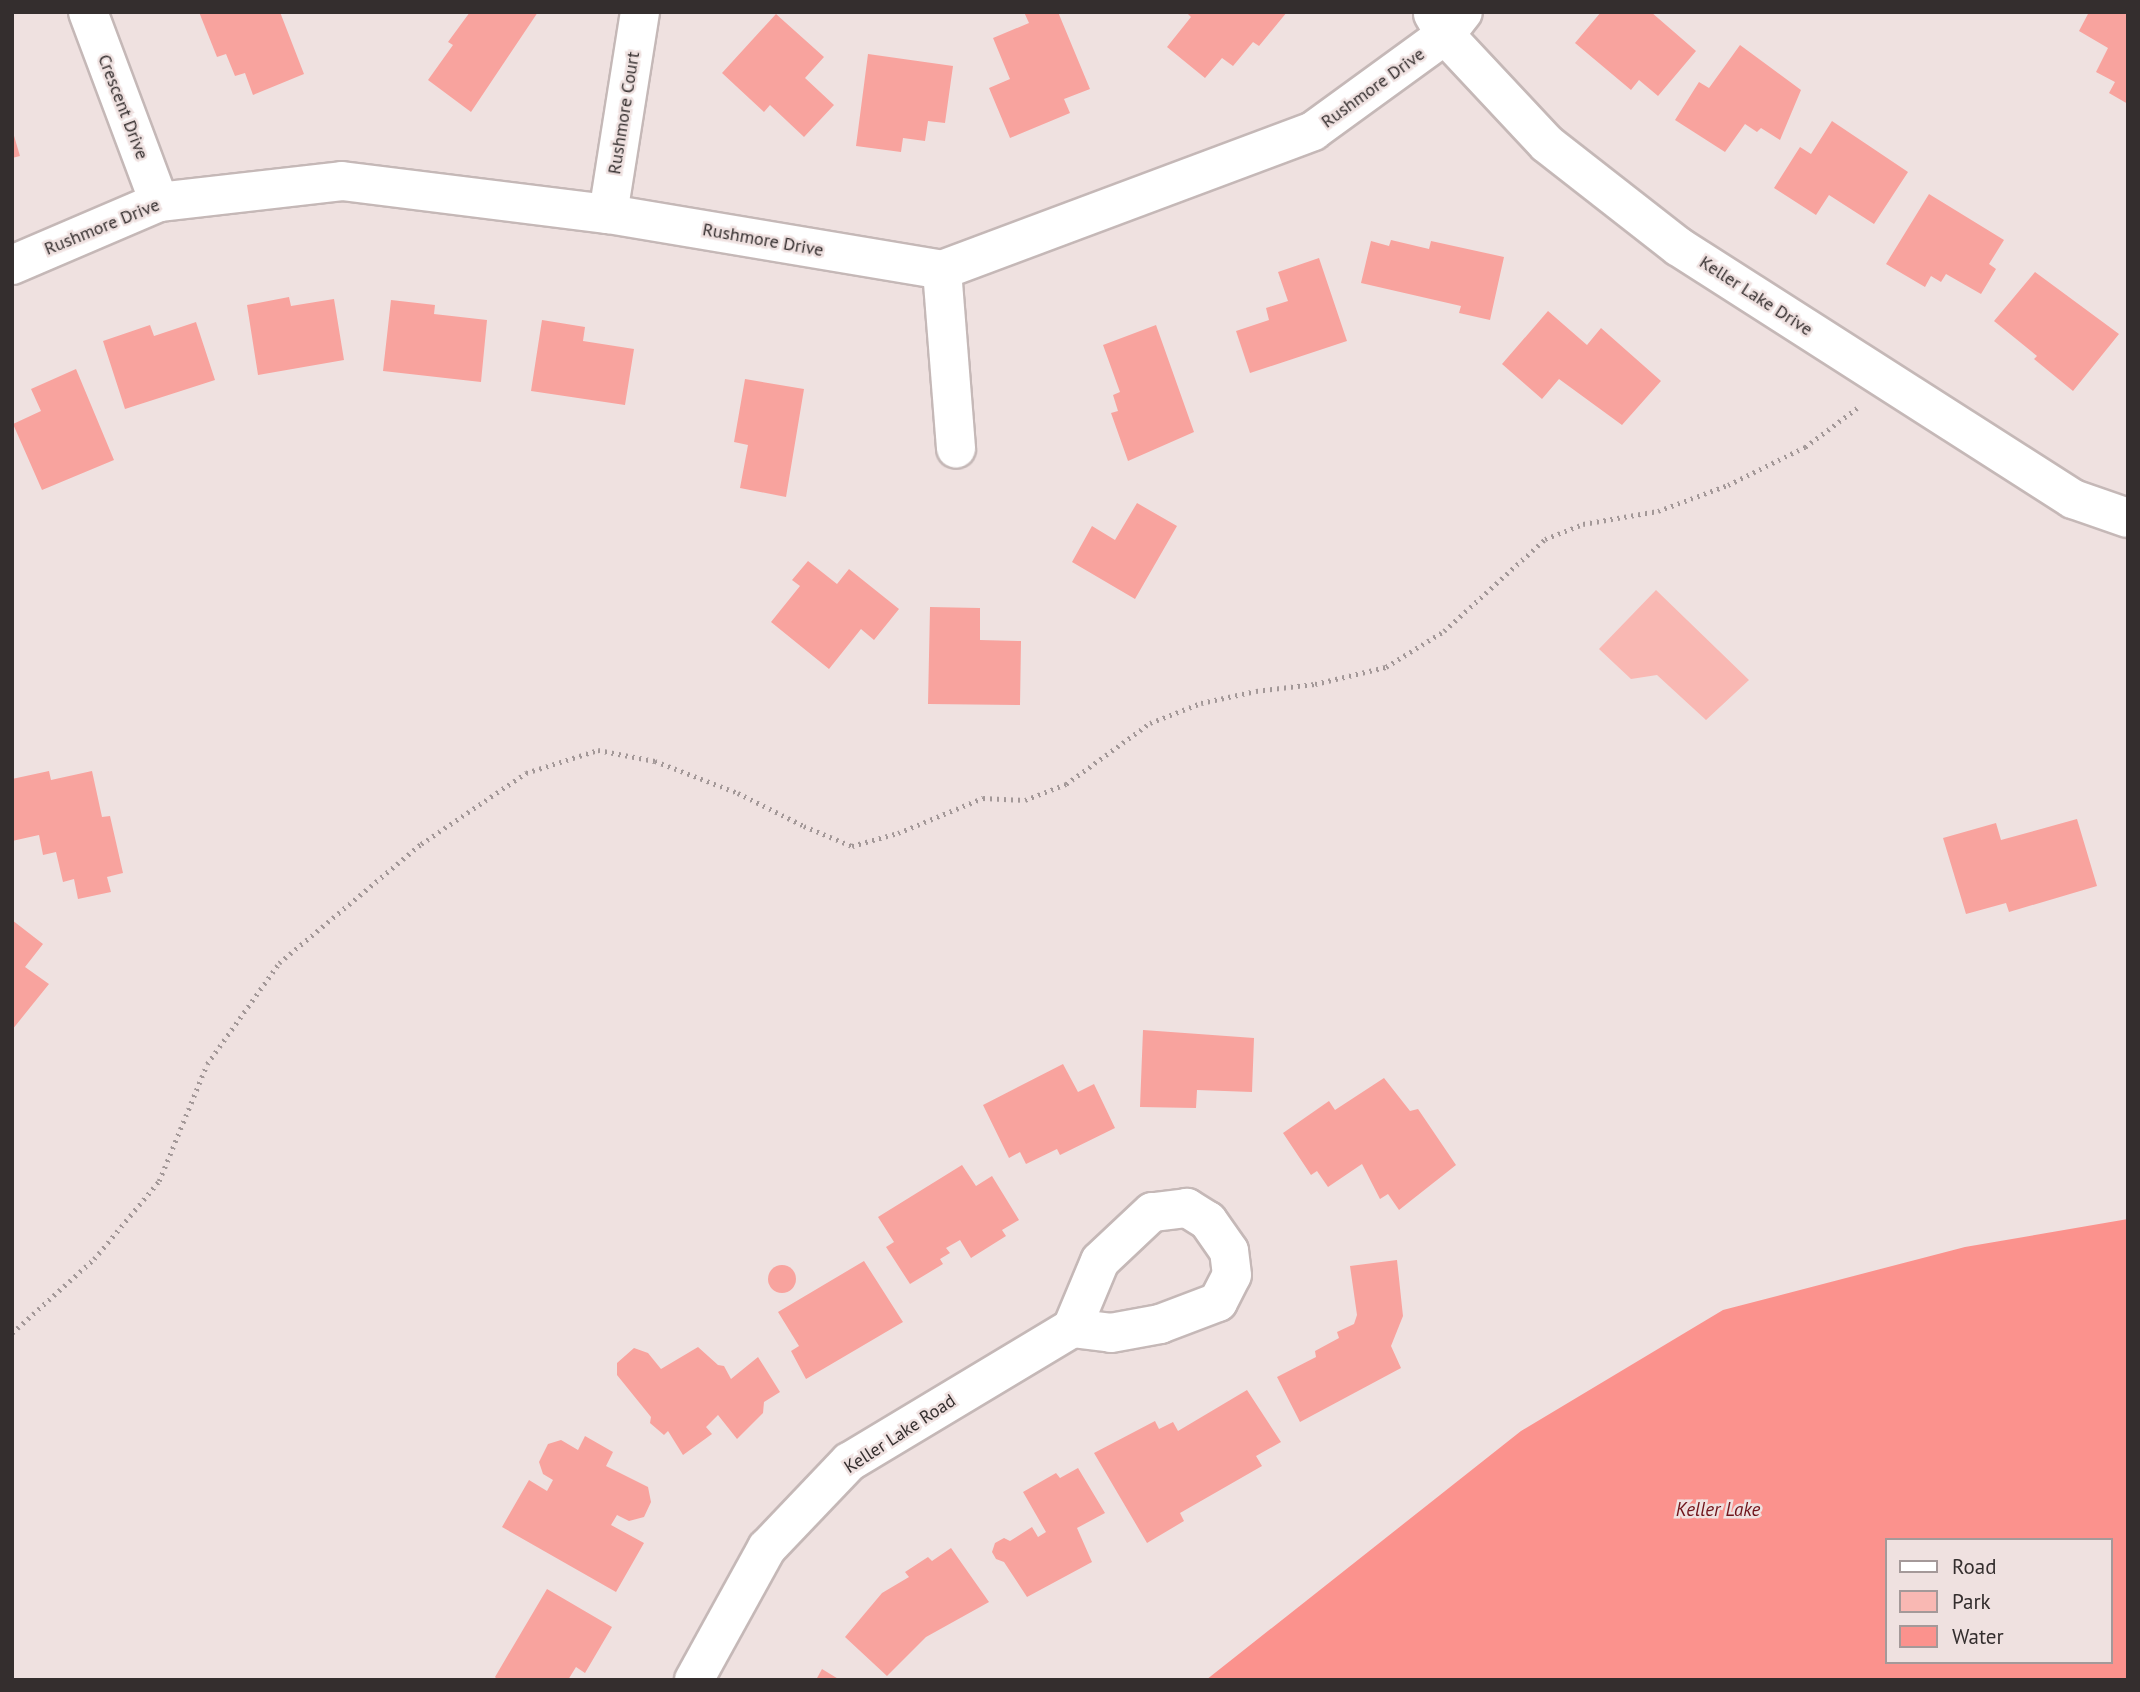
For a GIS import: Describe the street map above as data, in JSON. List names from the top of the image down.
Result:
{
  "streets": {
    "street": [
      "Rushmore Drive",
      "Crescent Drive",
      "Rushmore Court",
      "Keller Lake Drive",
      "Keller Lake Road"
    ]
  },
  "crossings": [
    ["Rushmore Drive", "Crescent Drive"],
    ["Rushmore Drive", "Rushmore Court"],
    ["Rushmore Drive", "Keller Lake Drive"]
  ],
  "water": ["Keller Lake"],
  "legend": ["Road", "Park", "Water"]
}
